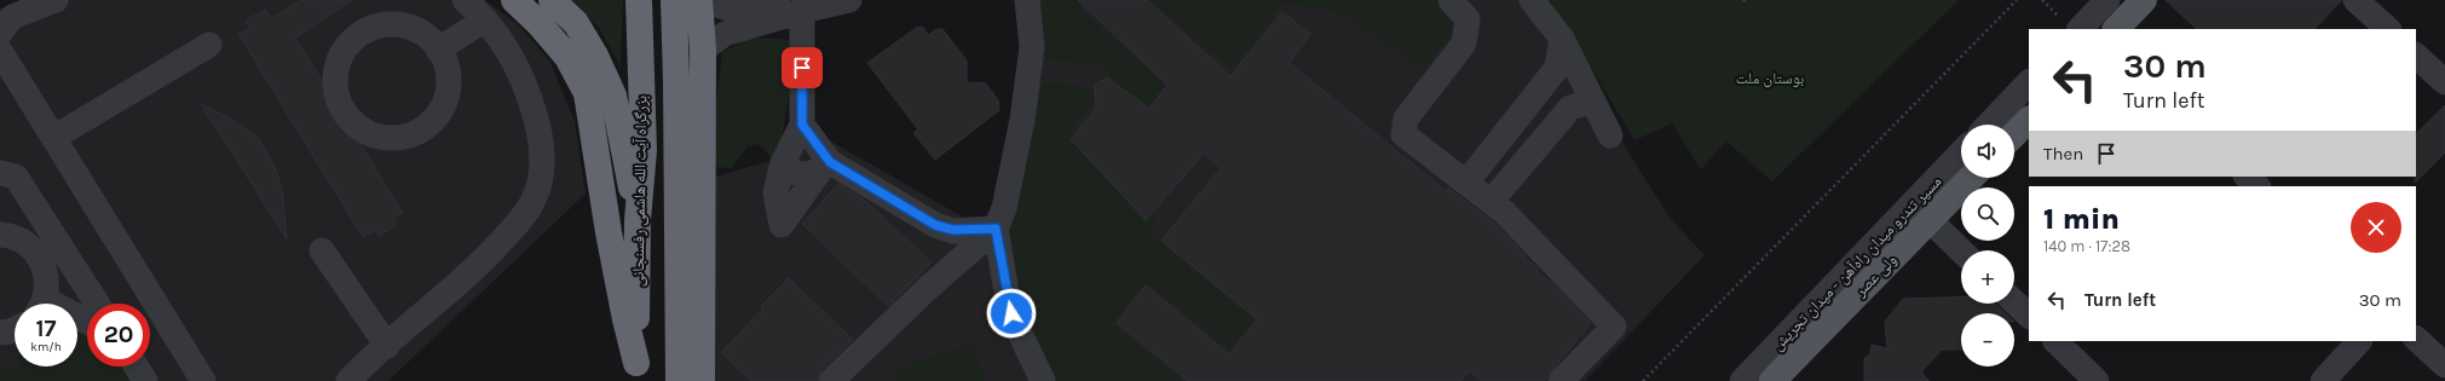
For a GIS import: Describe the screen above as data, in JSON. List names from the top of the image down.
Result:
{
  "streets": {
    "highway": ["بزرگراه آیت الله هاشمی رفسنجانی"],
    "main road": ["ولی عصر"],
    "street": ["مسیر تندرو میدان راه‌آهن - میدان تجریش"]
  },
  "parks": ["بوستان ملت"],
  "page": {
    "turn": ["30 m", "Turn left"],
    "map_buttons": ["+", "−"],
    "then": "Then",
    "heading": ["1 min", "140 m · 17:28"],
    "list": [
      {
        "name": "Turn left",
        "value": "30 m"
      }
    ],
    "speed": "17 km/h",
    "limit": "20"
  }
}
